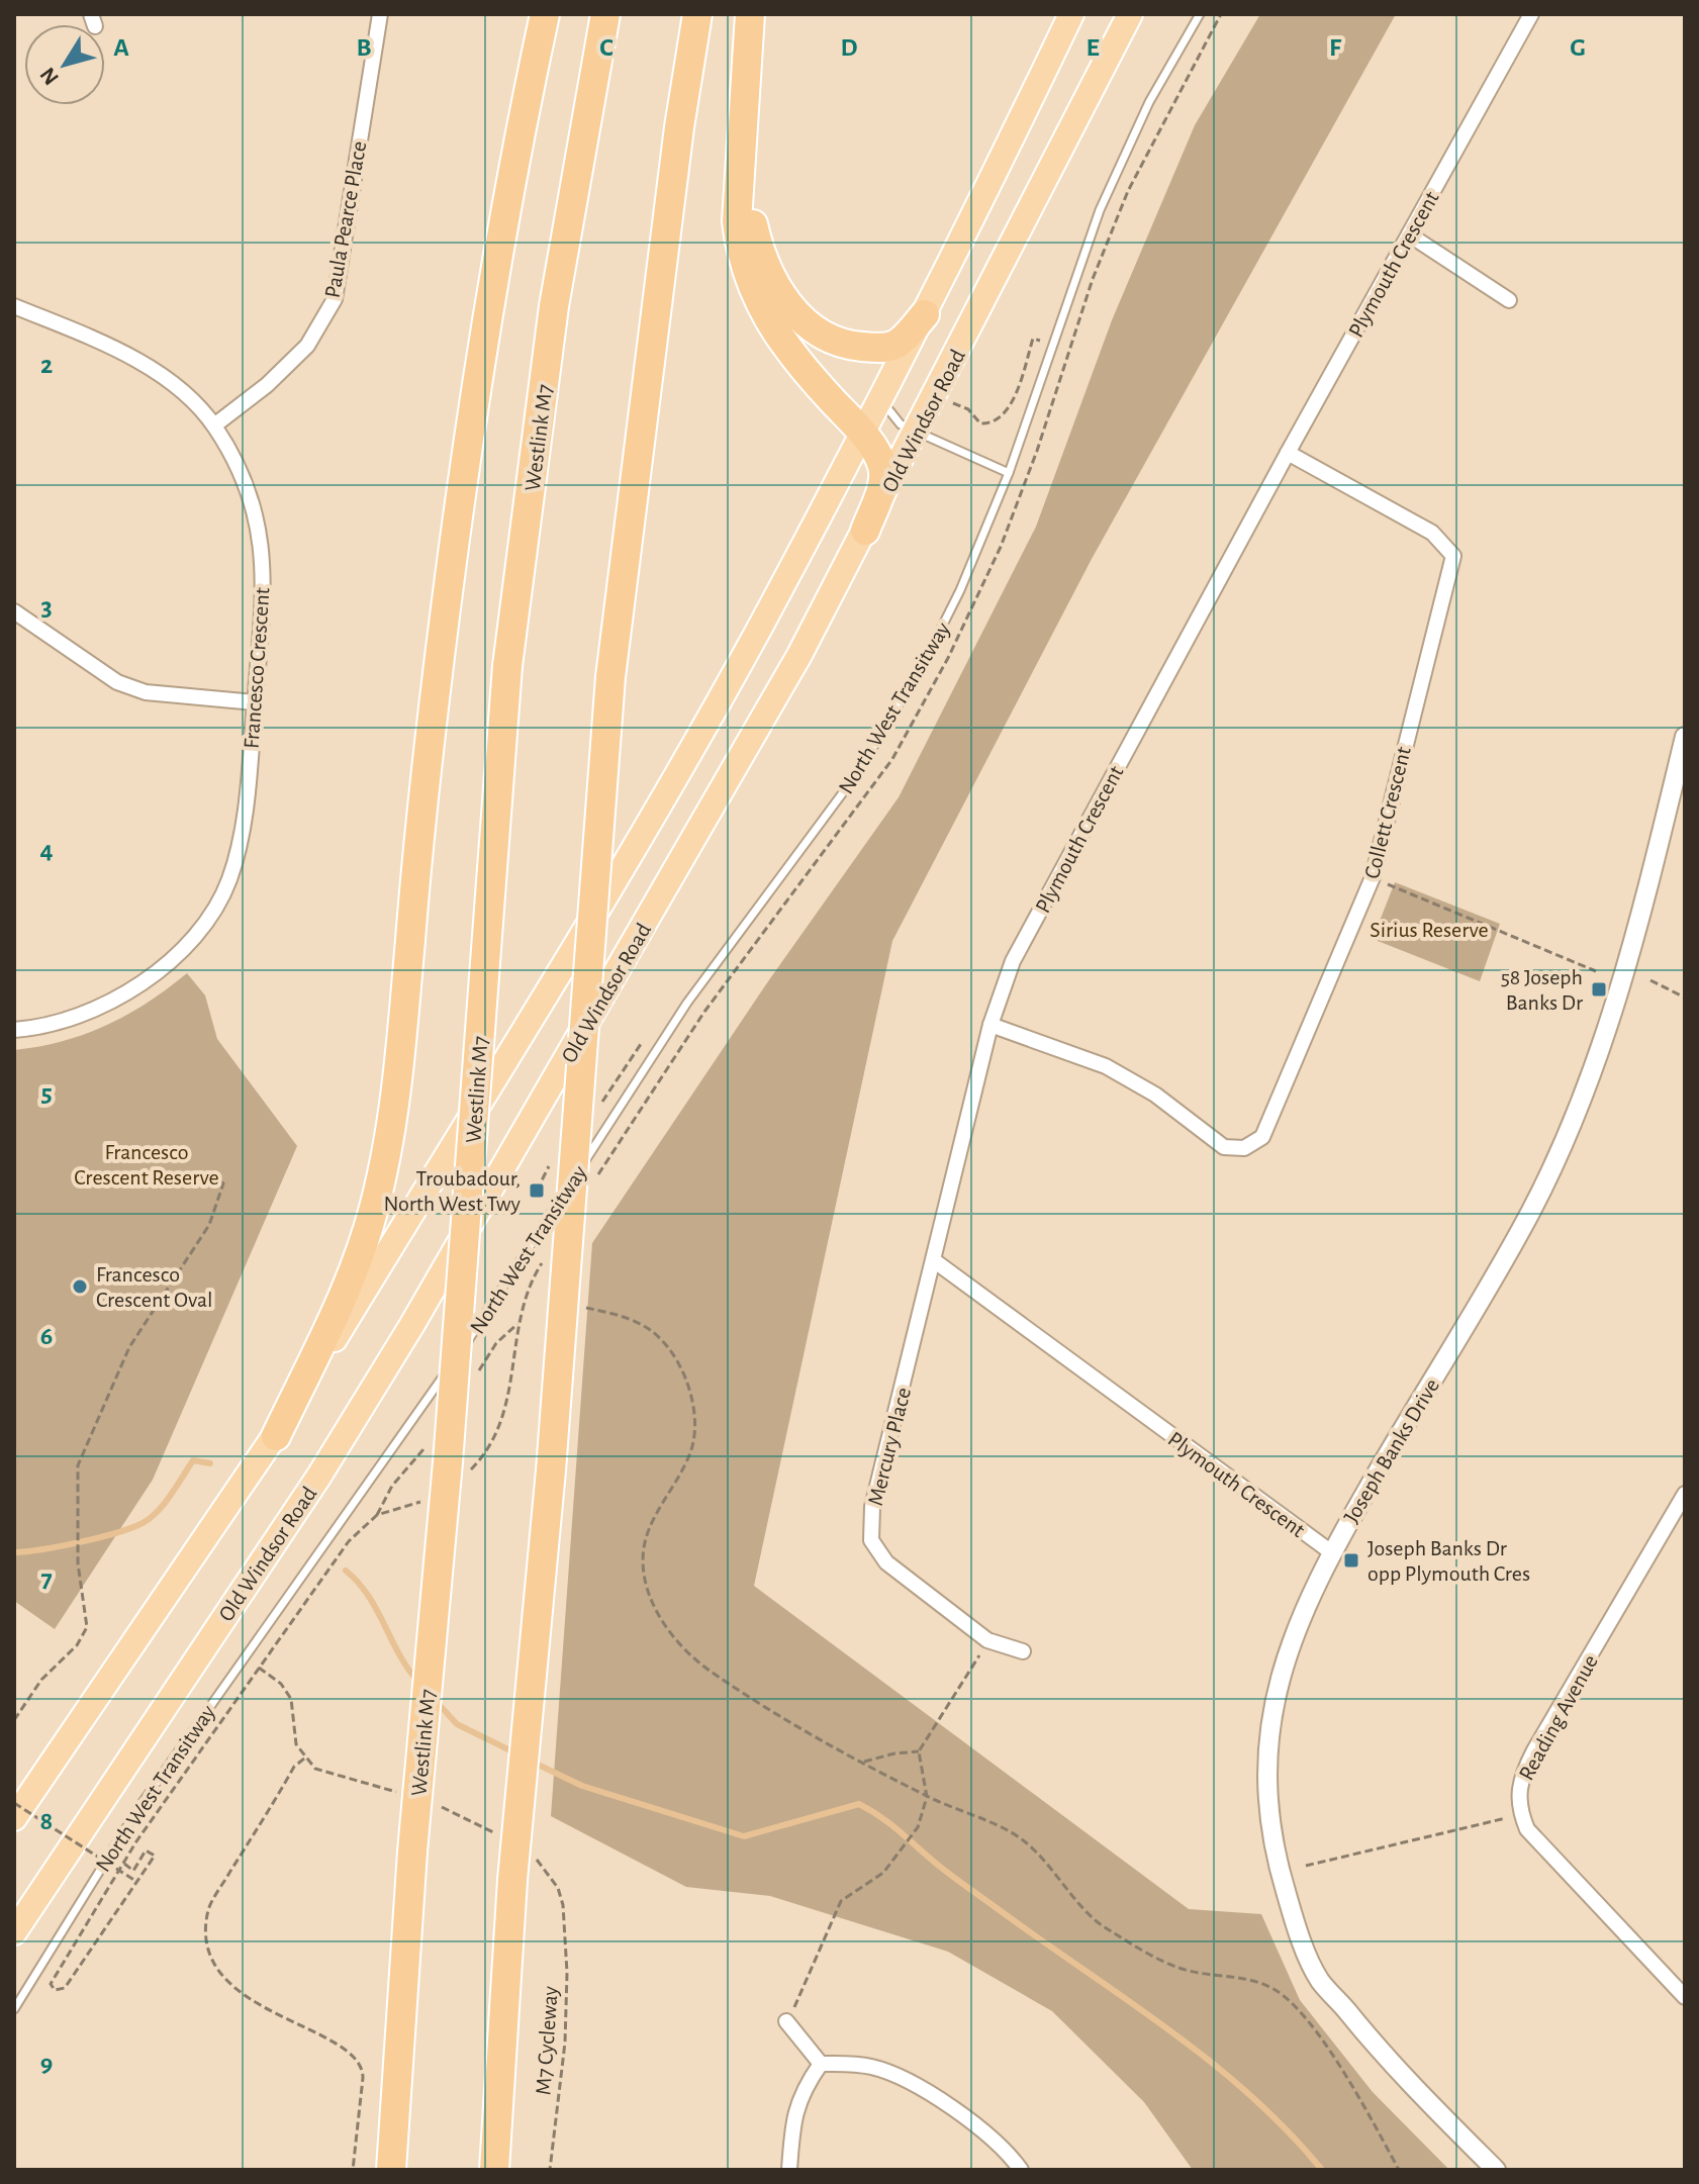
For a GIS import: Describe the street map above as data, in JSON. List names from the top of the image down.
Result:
{
  "streets": {
    "highway": ["Old Windsor Road", "Westlink M7"],
    "street": [
      "Paula Pearce Place",
      "Plymouth Crescent",
      "Francesco Crescent",
      "Collett Crescent",
      "Mercury Place",
      "Joseph Banks Drive",
      "Reading Avenue"
    ],
    "lane": ["North West Transitway"],
    "path": ["M7 Cycleway"]
  },
  "crossings": [
    ["Paula Pearce Place", "Francesco Crescent"],
    ["Plymouth Crescent", "Collett Crescent"],
    ["Plymouth Crescent", "Mercury Place"],
    ["Plymouth Crescent", "Joseph Banks Drive"]
  ],
  "parks": ["Sirius Reserve", "Francesco Crescent Reserve"],
  "places": {
    "transit": ["58 Joseph Banks Dr", "Troubadour, North West Twy", "Joseph Banks Dr opp Plymouth Cres"],
    "other": ["Francesco Crescent Oval"]
  },
  "north": "bottom left",
  "grid": {
    "columns": [
      "A",
      "B",
      "C",
      "D",
      "E",
      "F",
      "G"
    ],
    "rows": [
      "2",
      "3",
      "4",
      "5",
      "6",
      "7",
      "8",
      "9"
    ]
  }
}
